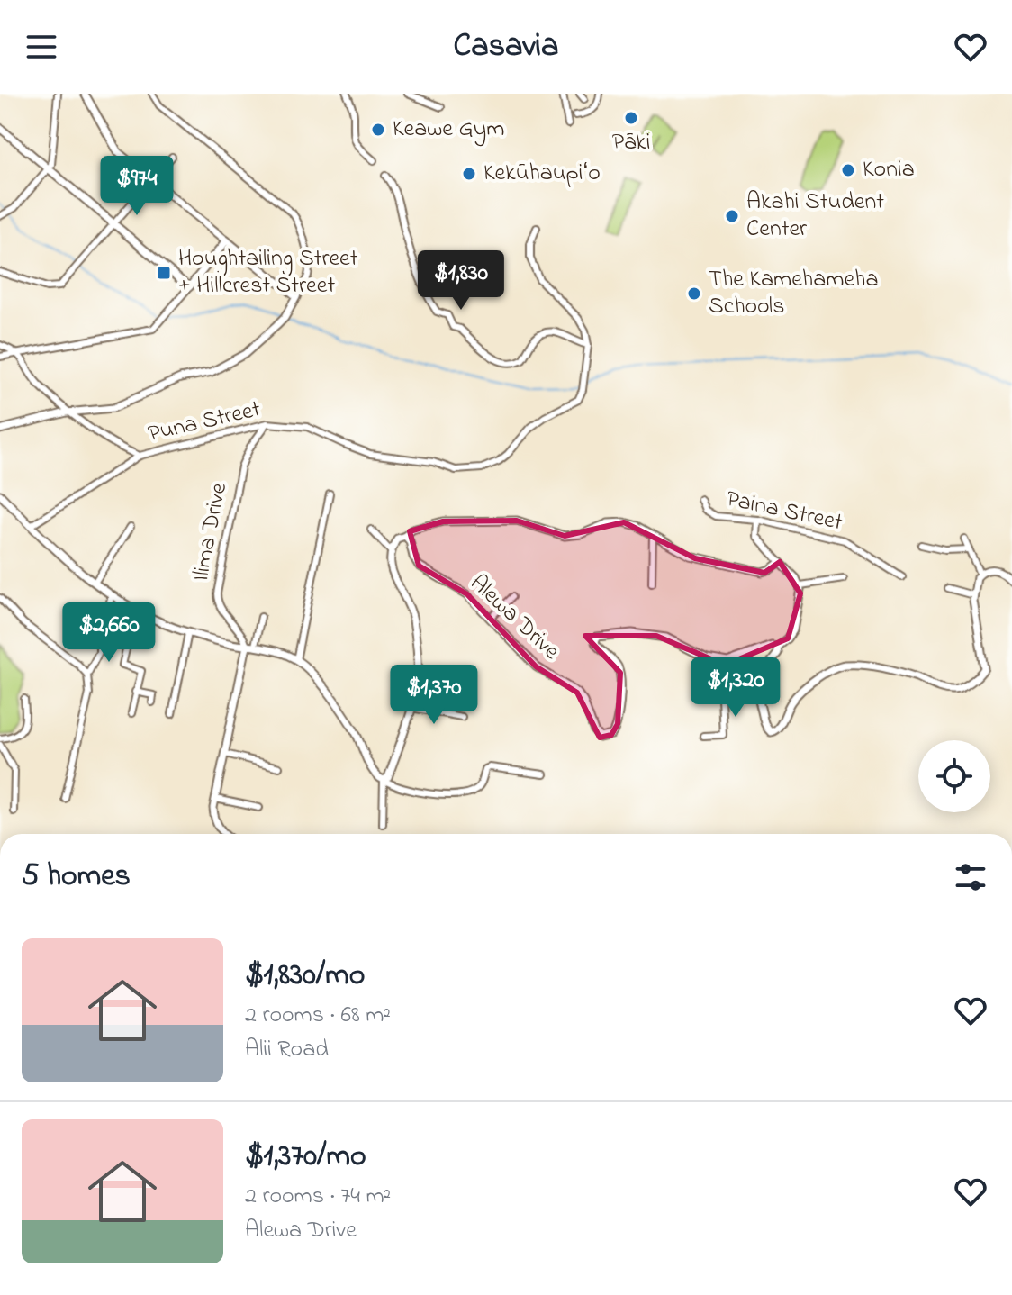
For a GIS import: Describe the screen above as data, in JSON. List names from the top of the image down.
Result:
{
  "streets": {
    "street": [
      "Puna Street",
      "Paina Street",
      "Ilima Drive",
      "Alewa Drive"
    ]
  },
  "crossings": [
    ["Puna Street", "Ilima Drive"]
  ],
  "places": {
    "other": [
      "Pāki",
      "Keawe Gym",
      "Konia",
      "Kekūhaupiʻo",
      "Akahi Student Center",
      "The Kamehameha Schools"
    ],
    "transit": ["Houghtailing Street + Hillcrest Street"]
  },
  "page": {
    "header": "Casavia",
    "price": [
      "$974",
      "$1,830",
      "$2,660",
      "$1,320",
      "$1,370"
    ],
    "heading": "5 homes",
    "list": [
      {
        "name": "$1,830/mo",
        "note": "2 rooms · 68 m² · Alii Road"
      },
      {
        "name": "$1,370/mo",
        "note": "2 rooms · 74 m² · Alewa Drive"
      }
    ]
  }
}
